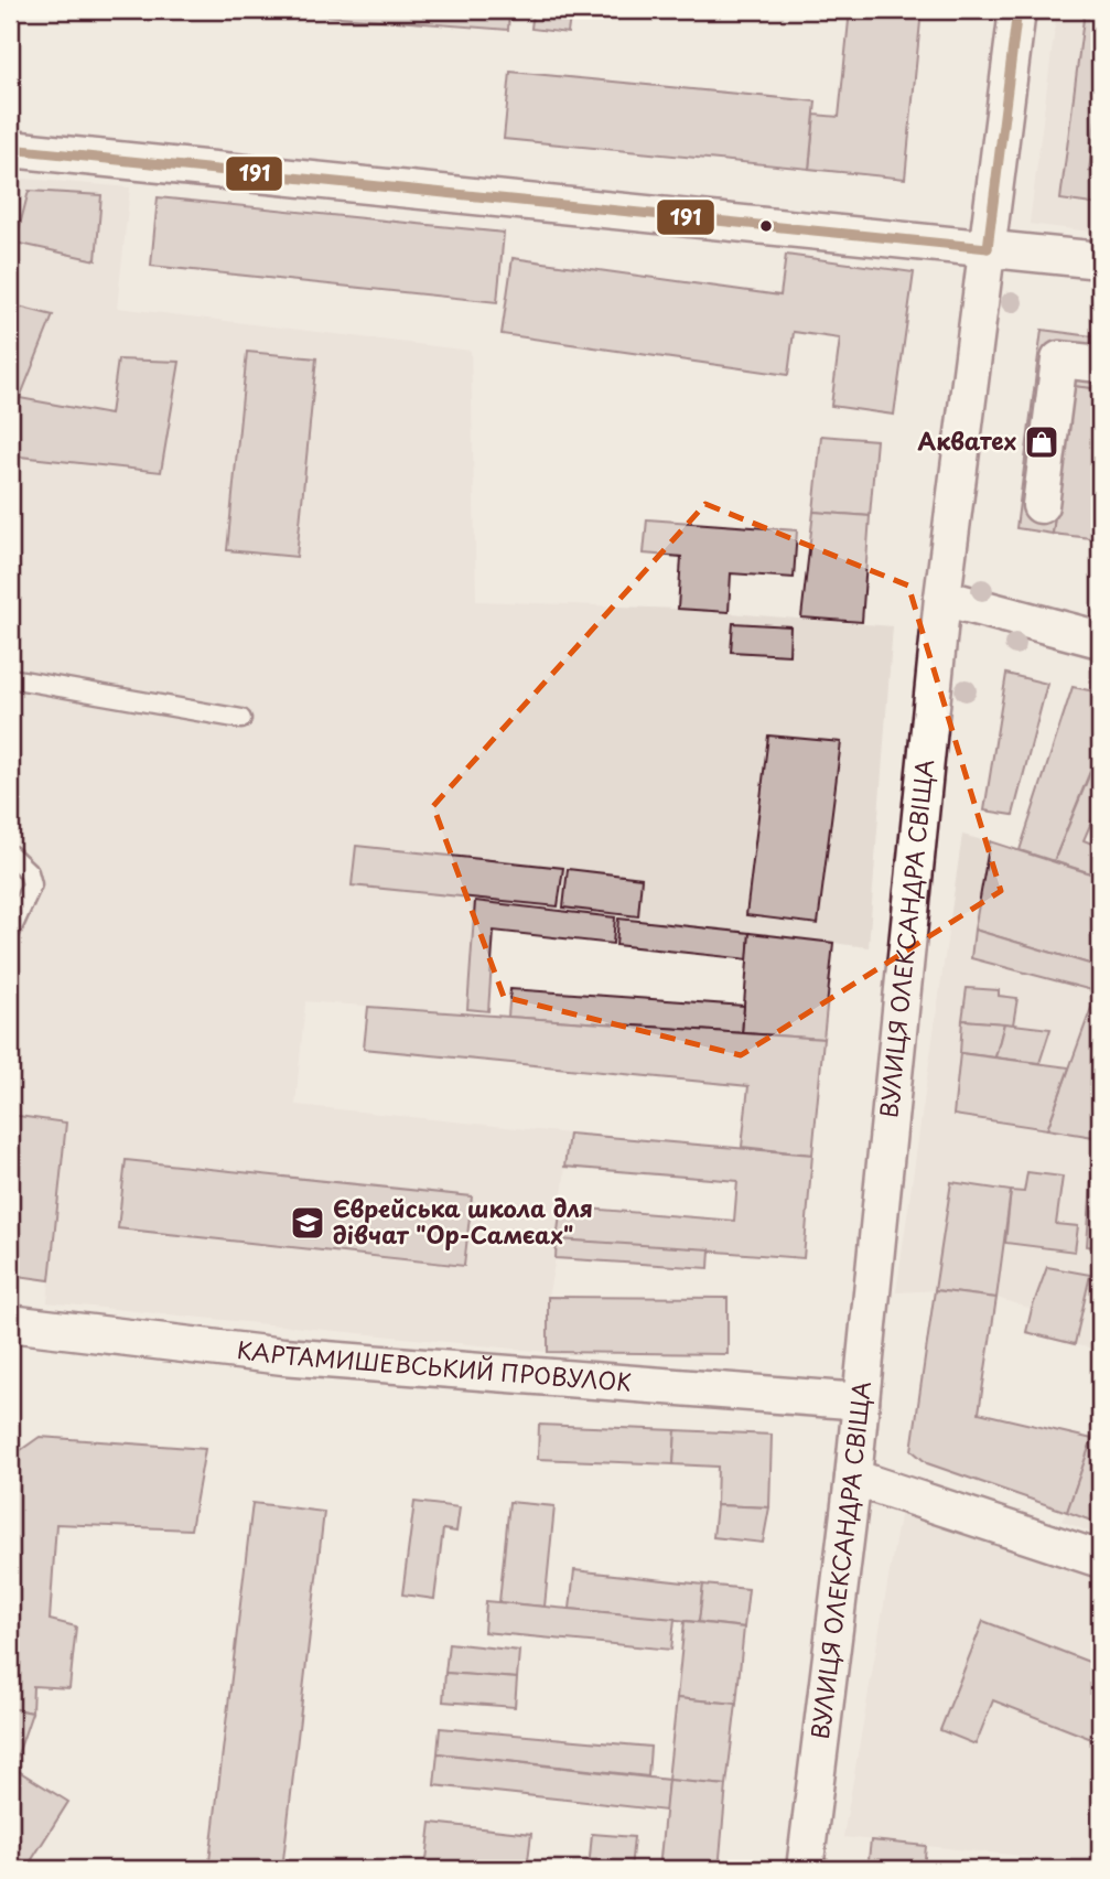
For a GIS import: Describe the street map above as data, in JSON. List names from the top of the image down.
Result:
{
  "streets": {
    "street": ["ВУЛИЦЯ ОЛЕКСАНДРА СВІЩА", "КАРТАМИШЕВСЬКИЙ ПРОВУЛОК"]
  },
  "crossings": [
    ["ВУЛИЦЯ ОЛЕКСАНДРА СВІЩА", "КАРТАМИШЕВСЬКИЙ ПРОВУЛОК"]
  ],
  "places": {
    "shop": ["Акватех"],
    "school or university": ["Єврейська школа для дівчат \"Ор-Самєах\""]
  },
  "lines": ["transit line 191"]
}
